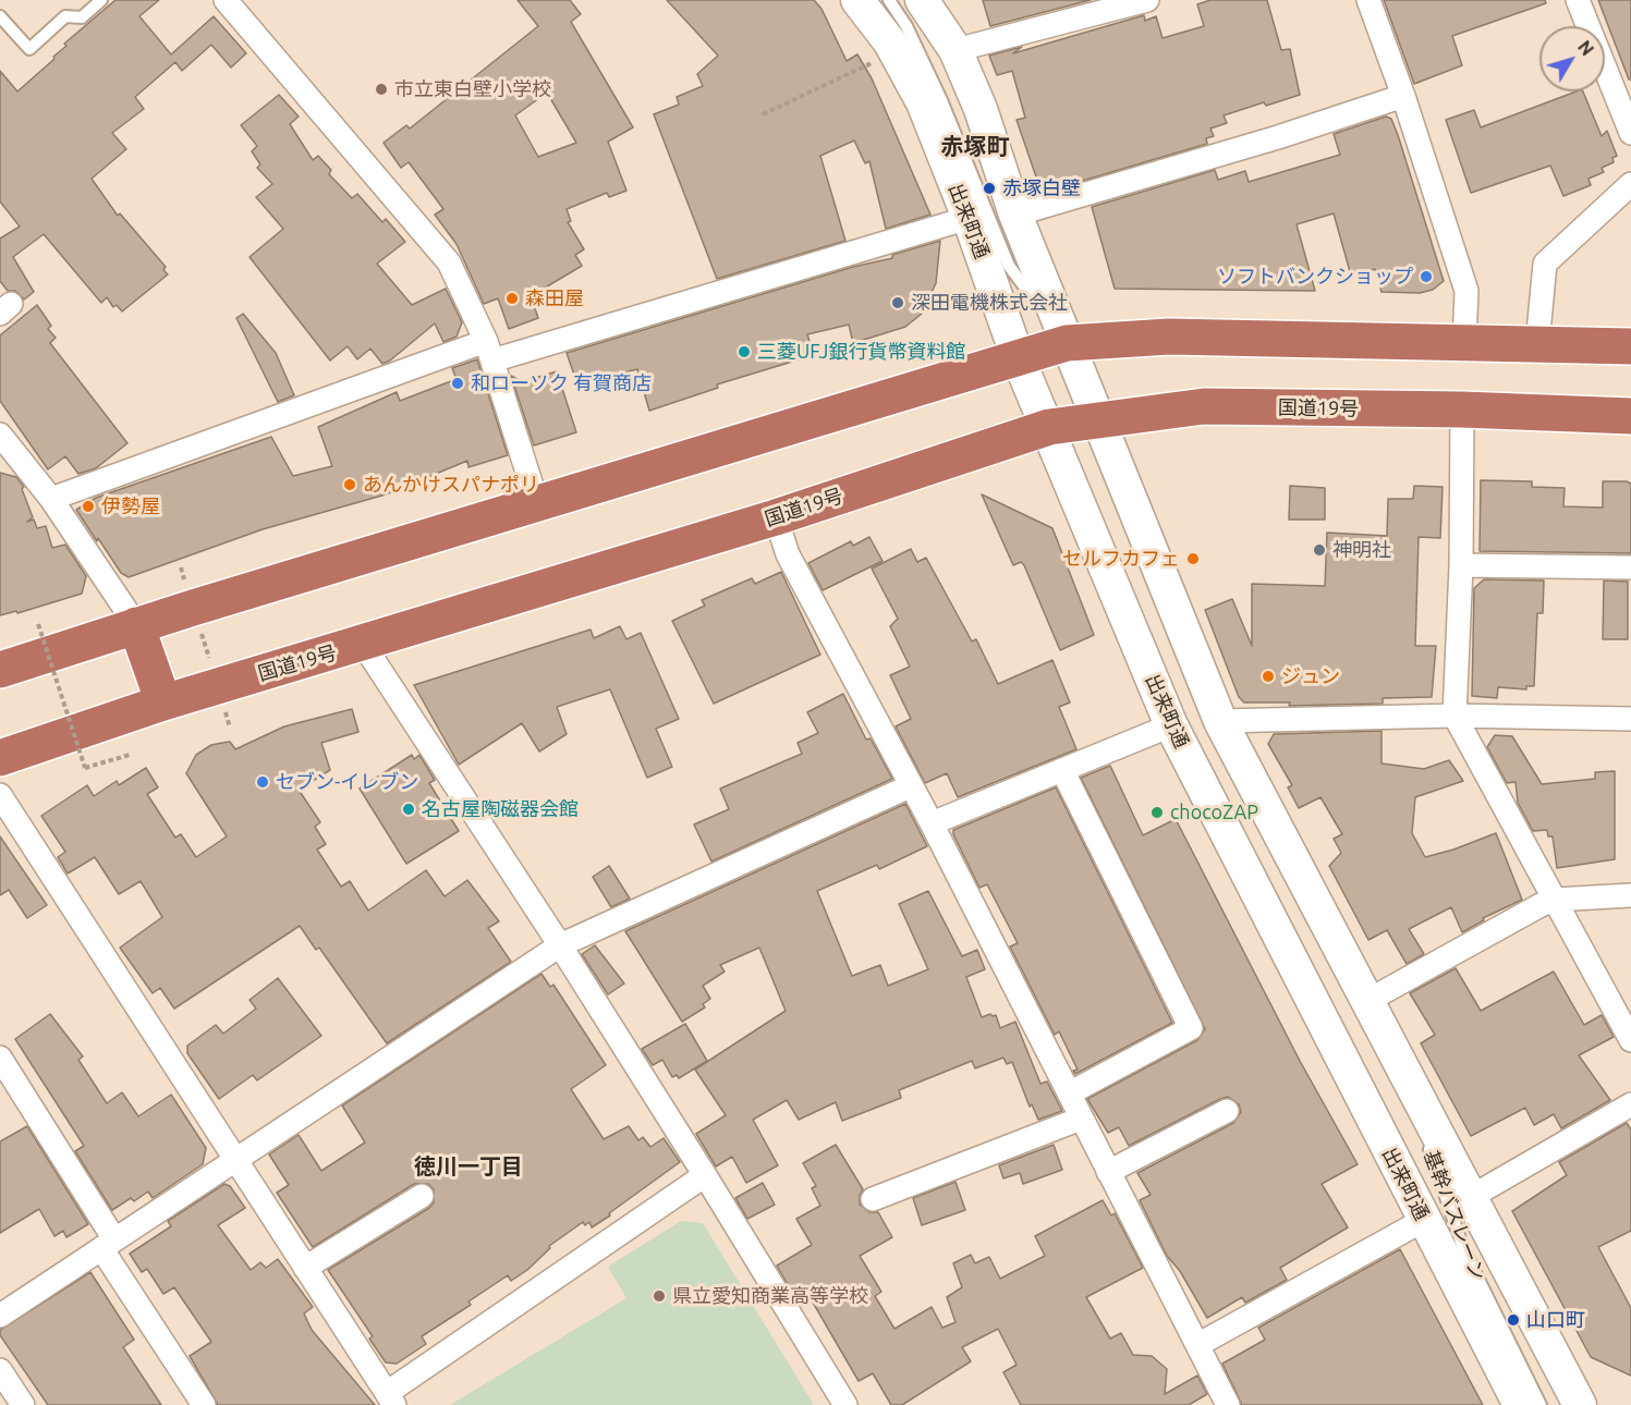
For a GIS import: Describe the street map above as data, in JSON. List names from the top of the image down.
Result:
{
  "streets": {
    "highway": ["国道19号"],
    "main road": ["出来町通"],
    "lane": ["基幹バスレーン"]
  },
  "crossings": [
    ["出来町通", "国道19号"]
  ],
  "districts": ["赤塚町", "徳川一丁目"],
  "places": [
    "市立東白壁小学校",
    "赤塚白壁",
    "ソフトバンクショップ",
    "森田屋",
    "深田電機株式会社",
    "三菱UFJ銀行貨幣資料館",
    "和ローソク 有賀商店",
    "あんかけスパナポリ",
    "伊勢屋",
    "神明社",
    "セルフカフェ",
    "ジュン",
    "セブン-イレブン",
    "名古屋陶磁器会館",
    "chocoZAP",
    "県立愛知商業高等学校",
    "山口町"
  ],
  "north": "top right"
}
